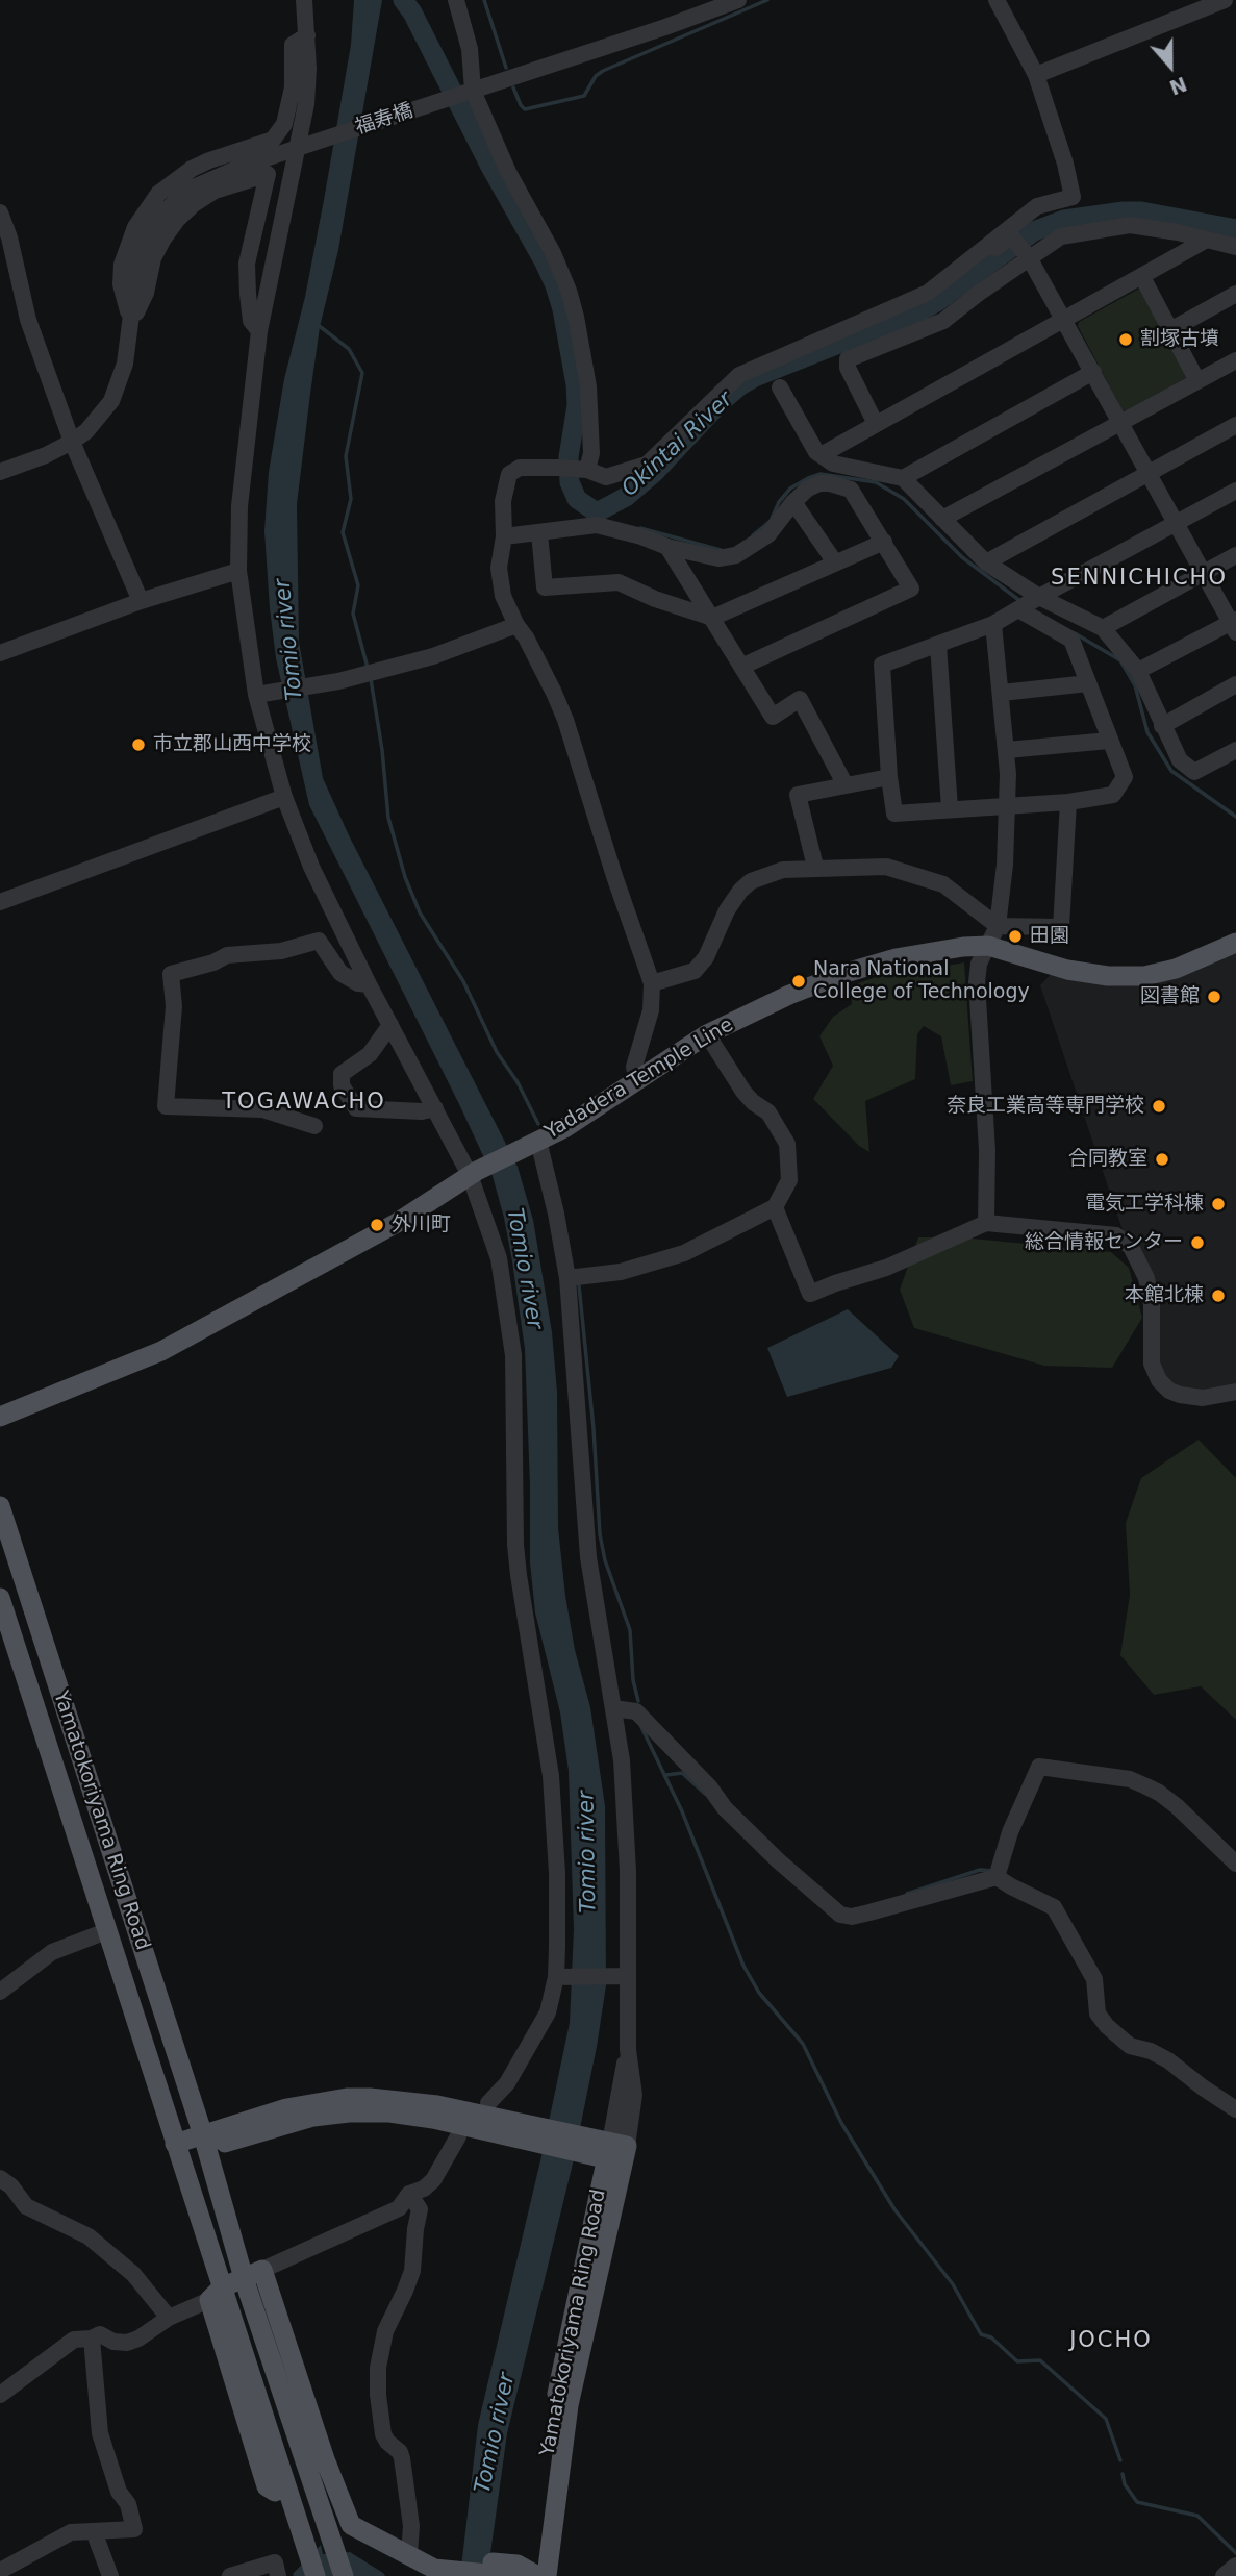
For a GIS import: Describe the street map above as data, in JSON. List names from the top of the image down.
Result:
{
  "streets": {
    "main road": ["Yadadera Temple Line", "Yamatokoriyama Ring Road"],
    "street": ["福寿橋"]
  },
  "districts": ["SENNICHICHO", "TOGAWACHO", "JOCHO"],
  "water": ["Okintai River", "Tomio river"],
  "places": [
    "割塚古墳",
    "市立郡山西中学校",
    "田園",
    "Nara National College of Technology",
    "図書館",
    "奈良工業高等専門学校",
    "合同教室",
    "電気工学科棟",
    "外川町",
    "総合情報センター",
    "本館北棟"
  ],
  "north": "bottom"
}
